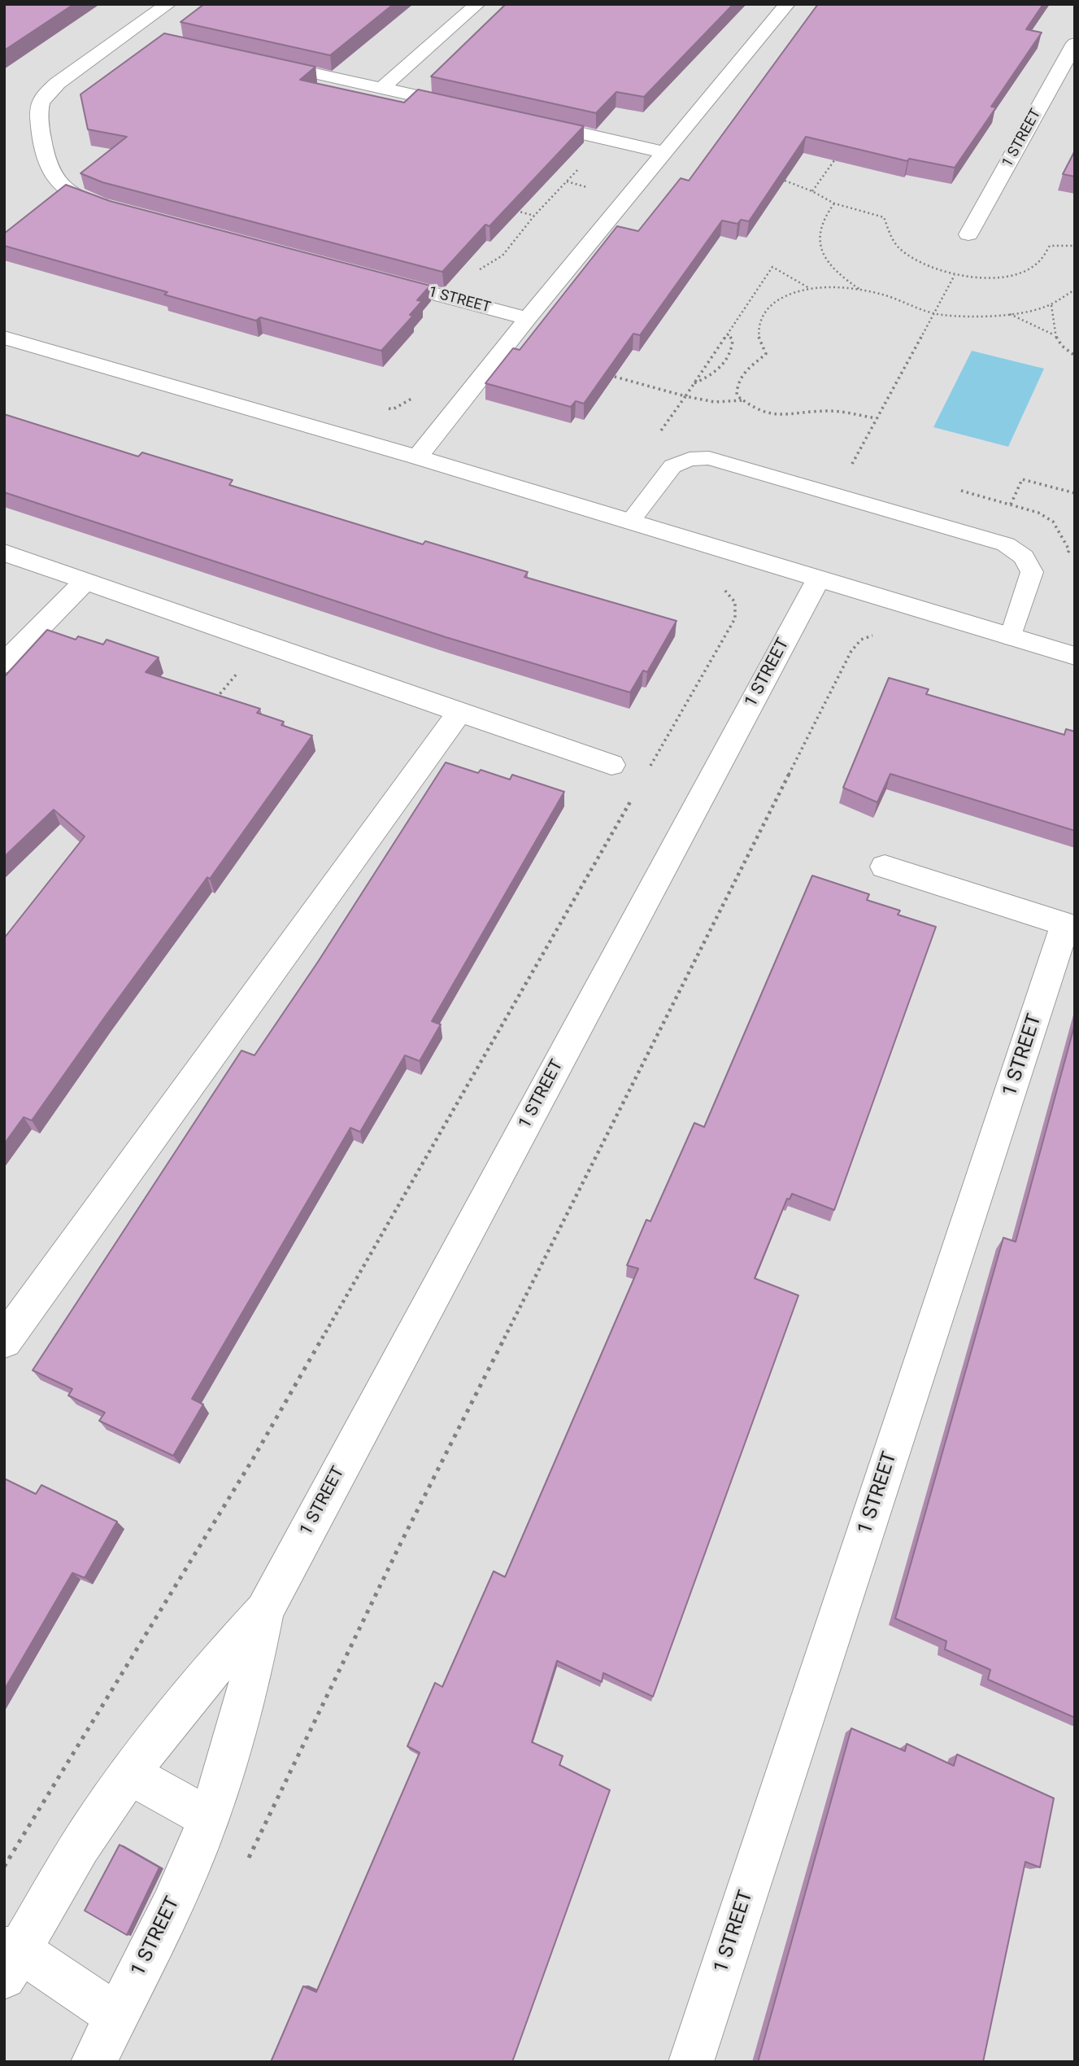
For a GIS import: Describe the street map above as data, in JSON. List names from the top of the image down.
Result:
{
  "streets": {
    "street": ["1 STREET"]
  }
}
